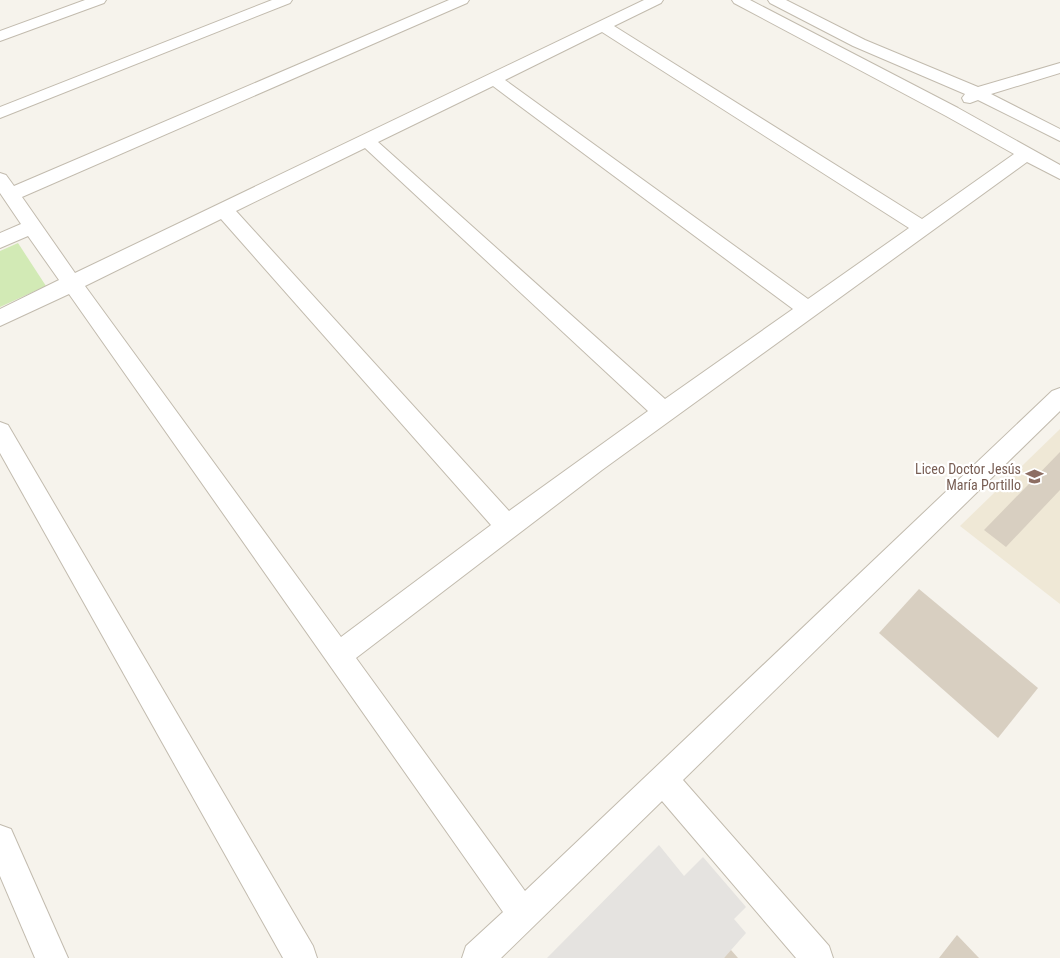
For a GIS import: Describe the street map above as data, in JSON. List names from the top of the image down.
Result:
{
  "places": {
    "school or university": ["Liceo Doctor Jesús María Portillo"]
  }
}
